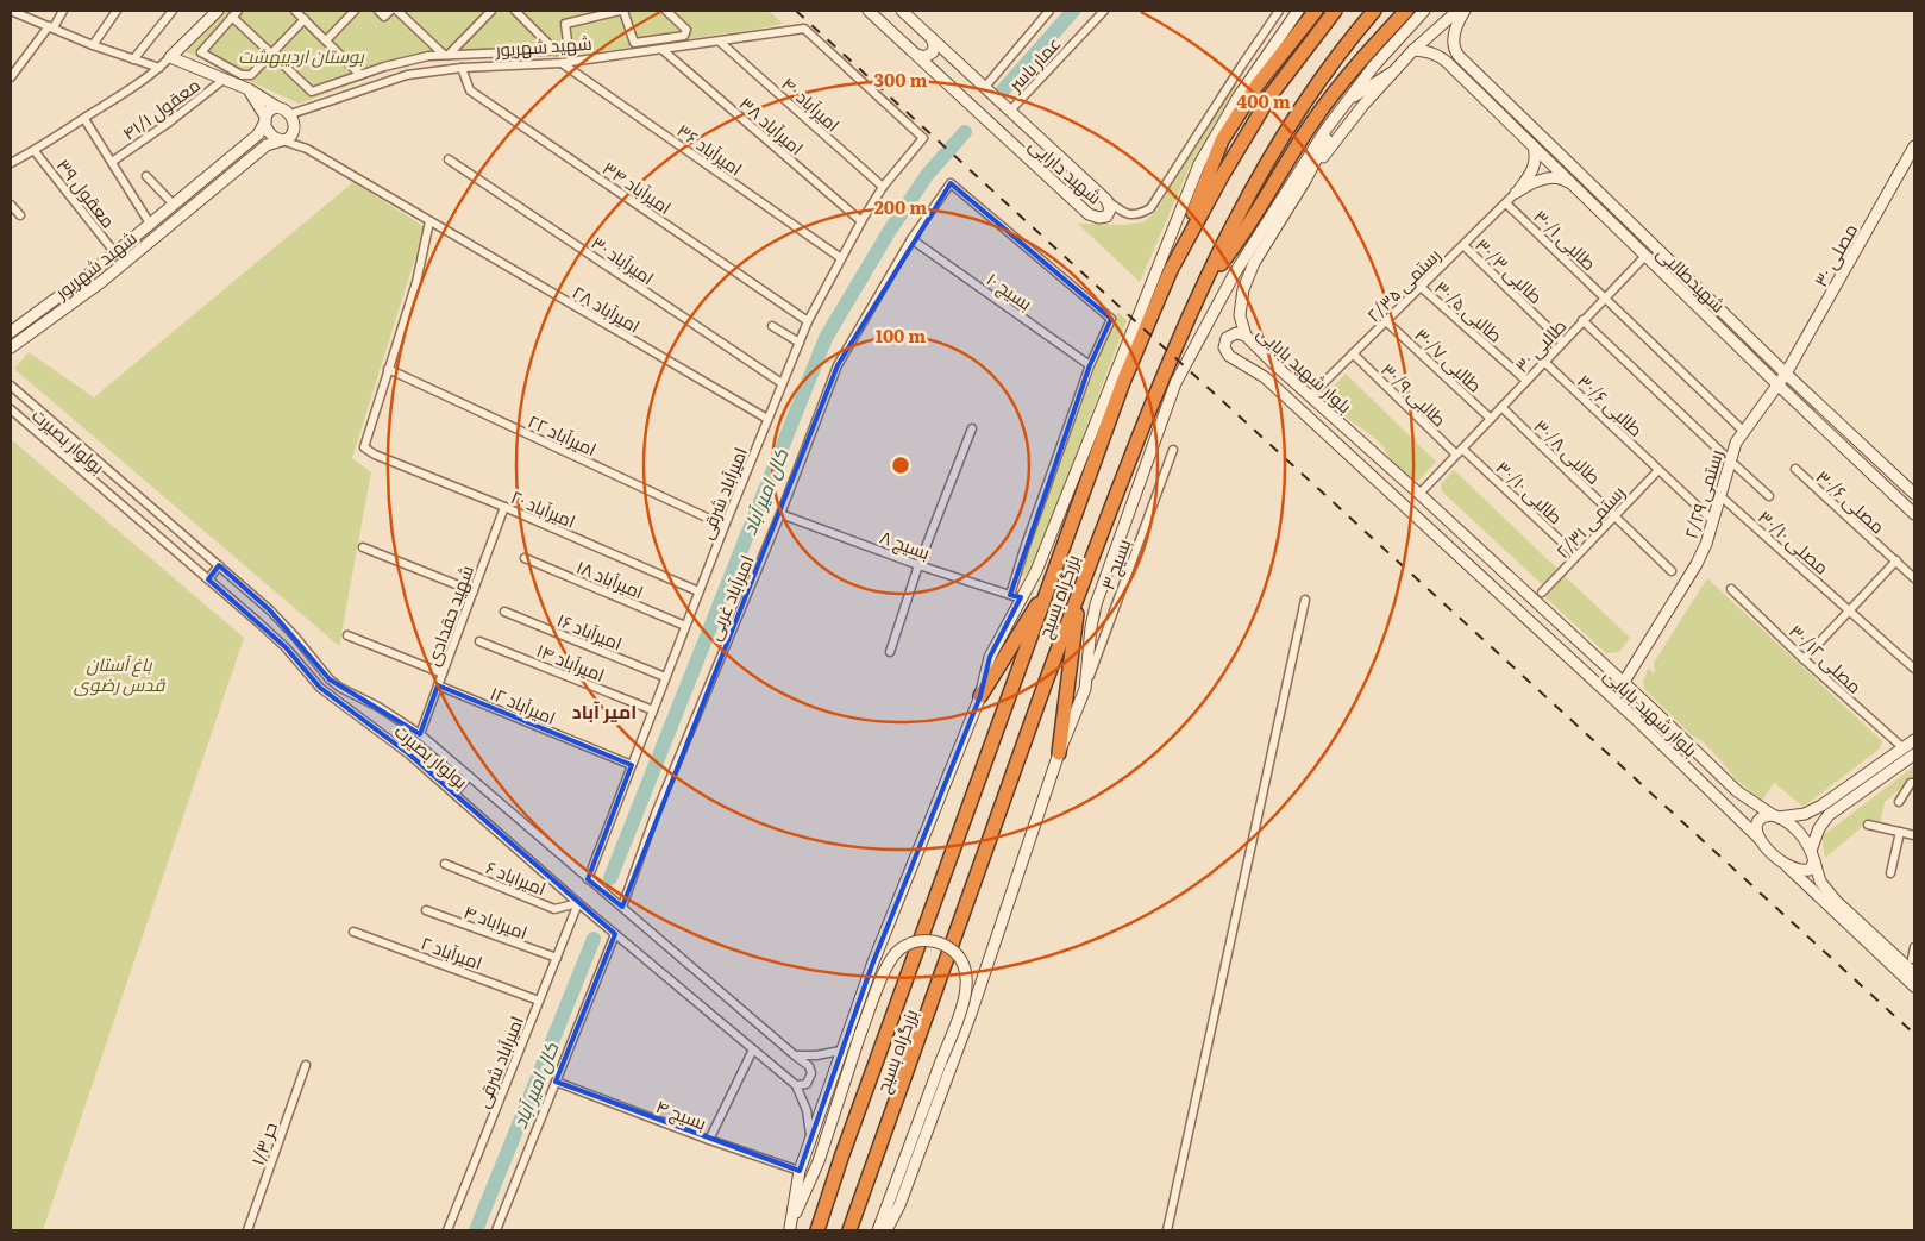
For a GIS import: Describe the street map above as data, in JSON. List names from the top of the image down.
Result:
{
  "streets": {
    "highway": ["بزرگراه بسیج"],
    "street": [
      "شهید شهریور",
      "عمار یاسر",
      "امیرآباد ۴۰",
      "معقول ۴۱/۱",
      "امیرآباد ۳۸",
      "امیرآباد ۳۶",
      "شهید دارایی",
      "امیرآباد ۳۴",
      "معقول ۳۹",
      "طالبی ۳۰/۱",
      "مصلی ۳۰",
      "امیرآباد ۳۰",
      "طالبی ۳۰/۳",
      "شهیدطالبی",
      "رستمی ۲/۳۵",
      "بسیج ۱۰",
      "امیرآباد ۲۸",
      "طالبی ۳۰/۵",
      "طالبی ۳۰",
      "طالبی ۳۰/۷",
      "بلوار شهید بابایی",
      "طالبی ۳۰/۹",
      "طالبی ۳۰/۶",
      "امیرآباد ۲۲",
      "بولوار بصیرت",
      "طالبی ۳۰/۸",
      "طالبی ۳۰/۱۰",
      "امیرآباد شرقی",
      "رستمی ۲/۲۹",
      "مصلی ۳۰/۶",
      "امیرآباد ۲۰",
      "رستمی ۲/۳۱",
      "مصلی ۳۰/۱۰",
      "بسیج ۸",
      "بسیج ۳",
      "امیرآباد ۱۸",
      "امیرآباد غربی",
      "شهید حقدادی",
      "امیرآباد ۱۶",
      "مصلی ۳۰/۱۲",
      "امیرآباد ۱۴",
      "امیرآباد ۱۲",
      "امیراباد ۶",
      "امیراباد ۴",
      "امیرآباد ۲",
      "بسیج ۴",
      "حر ۱/۳"
    ]
  },
  "crossings": [
    ["شهید شهریور", "امیرآباد ۴۰"],
    ["شهید شهریور", "امیرآباد ۳۸"],
    ["شهید شهریور", "امیرآباد ۳۶"],
    ["شهید شهریور", "امیرآباد ۳۴"],
    ["شهید شهریور", "معقول ۳۹"],
    ["شهید شهریور", "امیرآباد شرقی"],
    ["عمار یاسر", "شهید دارایی"],
    ["امیرآباد ۴۰", "امیرآباد شرقی"],
    ["امیرآباد ۳۸", "امیرآباد شرقی"],
    ["امیرآباد ۳۶", "امیرآباد شرقی"],
    ["امیرآباد ۳۴", "امیرآباد شرقی"],
    ["طالبی ۳۰/۱", "رستمی ۲/۳۵"],
    ["طالبی ۳۰/۱", "طالبی ۳۰"],
    ["طالبی ۳۰/۱", "رستمی ۲/۲۹"],
    ["مصلی ۳۰", "شهیدطالبی"],
    ["مصلی ۳۰", "رستمی ۲/۲۹"],
    ["امیرآباد ۳۰", "امیرآباد شرقی"],
    ["طالبی ۳۰/۳", "رستمی ۲/۳۵"],
    ["طالبی ۳۰/۳", "طالبی ۳۰"],
    ["شهیدطالبی", "طالبی ۳۰"],
    ["شهیدطالبی", "رستمی ۲/۲۹"],
    ["رستمی ۲/۳۵", "طالبی ۳۰/۵"],
    ["رستمی ۲/۳۵", "طالبی ۳۰/۷"],
    ["رستمی ۲/۳۵", "بلوار شهید بابایی"],
    ["رستمی ۲/۳۵", "طالبی ۳۰/۹"],
    ["بسیج ۱۰", "امیرآباد غربی"],
    ["امیرآباد ۲۸", "امیرآباد شرقی"],
    ["طالبی ۳۰/۵", "طالبی ۳۰"],
    ["طالبی ۳۰", "طالبی ۳۰/۷"],
    ["طالبی ۳۰", "بلوار شهید بابایی"],
    ["طالبی ۳۰", "طالبی ۳۰/۹"],
    ["طالبی ۳۰", "طالبی ۳۰/۶"],
    ["طالبی ۳۰", "طالبی ۳۰/۸"],
    ["طالبی ۳۰", "طالبی ۳۰/۱۰"],
    ["بلوار شهید بابایی", "رستمی ۲/۲۹"],
    ["طالبی ۳۰/۹", "طالبی ۳۰/۱۰"],
    ["طالبی ۳۰/۶", "رستمی ۲/۲۹"],
    ["طالبی ۳۰/۶", "رستمی ۲/۳۱"],
    ["امیرآباد ۲۲", "امیرآباد شرقی"],
    ["امیرآباد ۲۲", "امیرآباد ۲۰"],
    ["بولوار بصیرت", "امیرآباد شرقی"],
    ["بولوار بصیرت", "امیرآباد غربی"],
    ["بولوار بصیرت", "شهید حقدادی"],
    ["بولوار بصیرت", "امیراباد ۶"],
    ["طالبی ۳۰/۸", "رستمی ۲/۳۱"],
    ["طالبی ۳۰/۱۰", "رستمی ۲/۳۱"],
    ["امیرآباد شرقی", "امیرآباد ۲۰"],
    ["امیرآباد شرقی", "امیرآباد ۱۸"],
    ["امیرآباد شرقی", "امیرآباد ۱۶"],
    ["امیرآباد شرقی", "امیرآباد ۱۴"],
    ["امیرآباد شرقی", "امیرآباد ۱۲"],
    ["امیرآباد شرقی", "امیراباد ۶"],
    ["امیرآباد شرقی", "امیراباد ۴"],
    ["امیرآباد شرقی", "امیرآباد ۲"],
    ["رستمی ۲/۲۹", "مصلی ۳۰/۱۰"],
    ["امیرآباد ۲۰", "شهید حقدادی"],
    ["بسیج ۸", "امیرآباد غربی"],
    ["شهید حقدادی", "امیرآباد ۱۲"]
  ],
  "districts": ["امیر آباد"],
  "water": ["کال امیر آباد"],
  "parks": ["بوستان اردیبهشت", "باغ آستان قدس رضوی"],
  "rings": [
    "300 m",
    "400 m",
    "200 m",
    "100 m"
  ]
}
